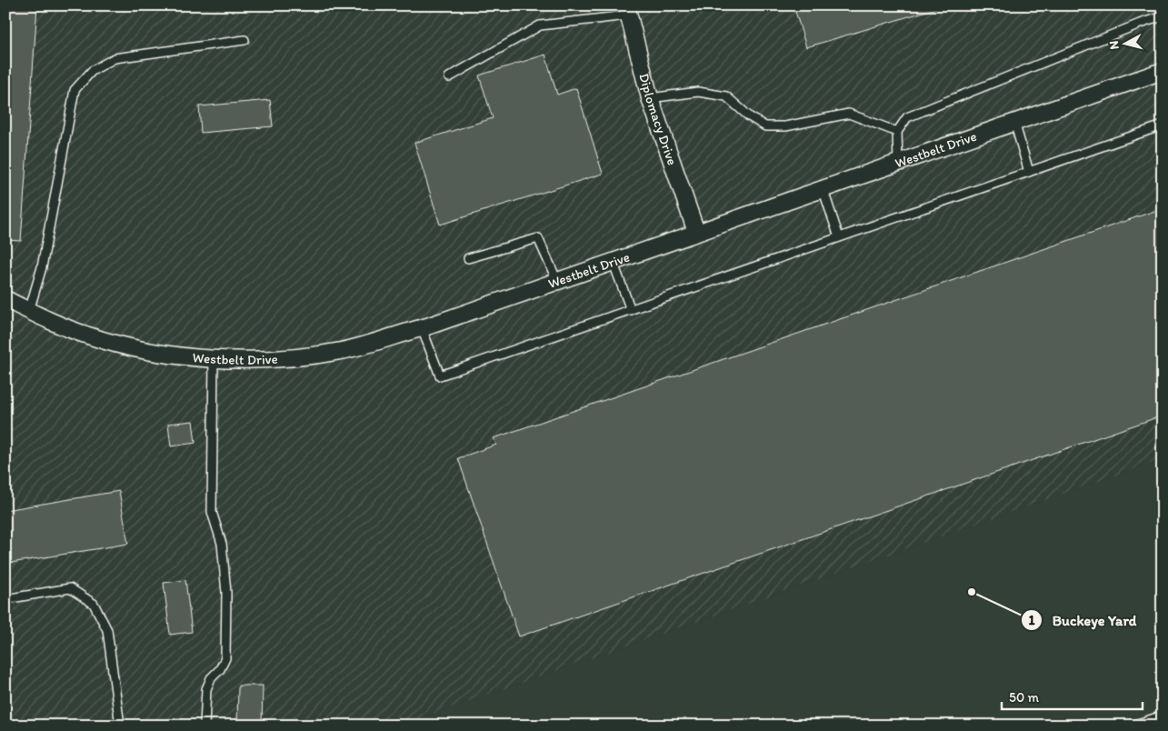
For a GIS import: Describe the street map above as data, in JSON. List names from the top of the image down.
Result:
{
  "streets": {
    "street": ["Diplomacy Drive", "Westbelt Drive"]
  },
  "crossings": [
    ["Diplomacy Drive", "Westbelt Drive"]
  ],
  "places": ["Buckeye Yard"],
  "scale_bar": "50 m",
  "north": "left"
}
